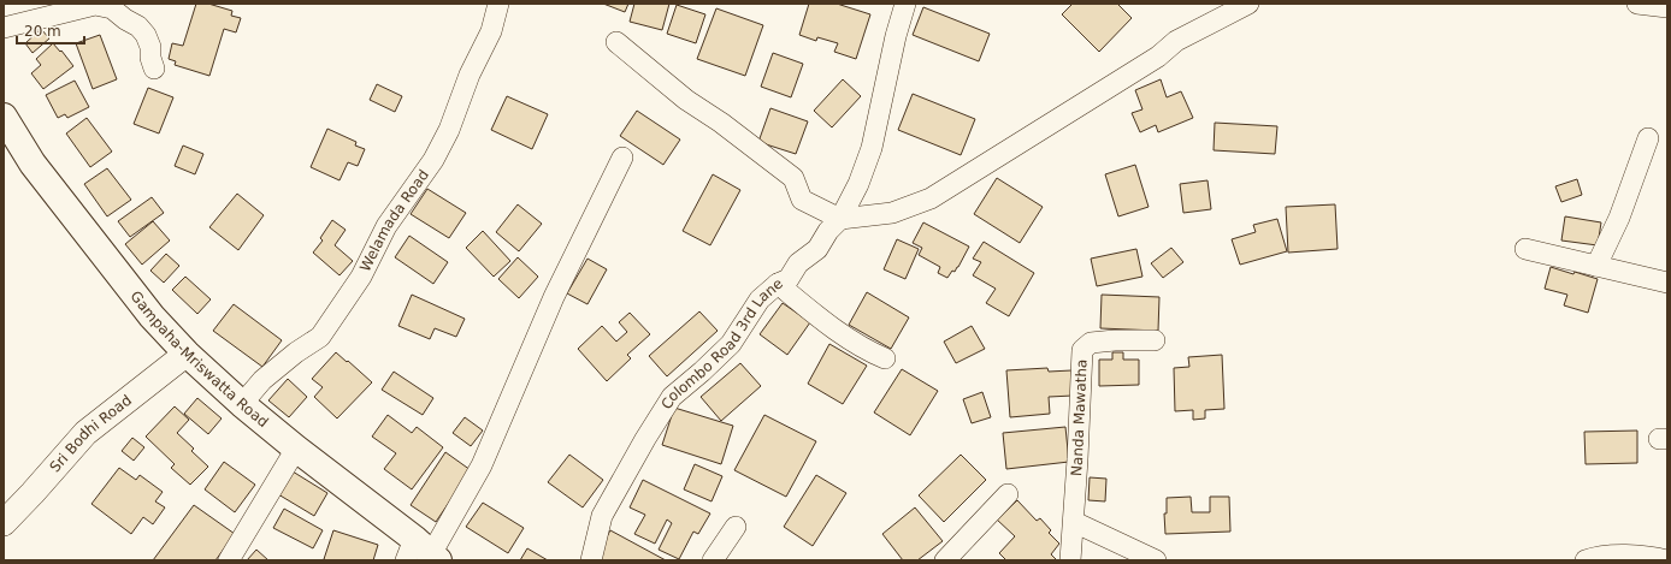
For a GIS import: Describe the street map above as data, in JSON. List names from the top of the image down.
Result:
{
  "streets": {
    "main road": ["Gampaha-Mriswatta Road"],
    "street": [
      "Welamada Road",
      "Colombo Road 3rd Lane",
      "Nanda Mawatha",
      "Sri Bodhi Road"
    ]
  },
  "crossings": [
    ["Welamada Road", "Gampaha-Mriswatta Road"],
    ["Gampaha-Mriswatta Road", "Sri Bodhi Road"]
  ],
  "scale_bar": "20 m"
}
